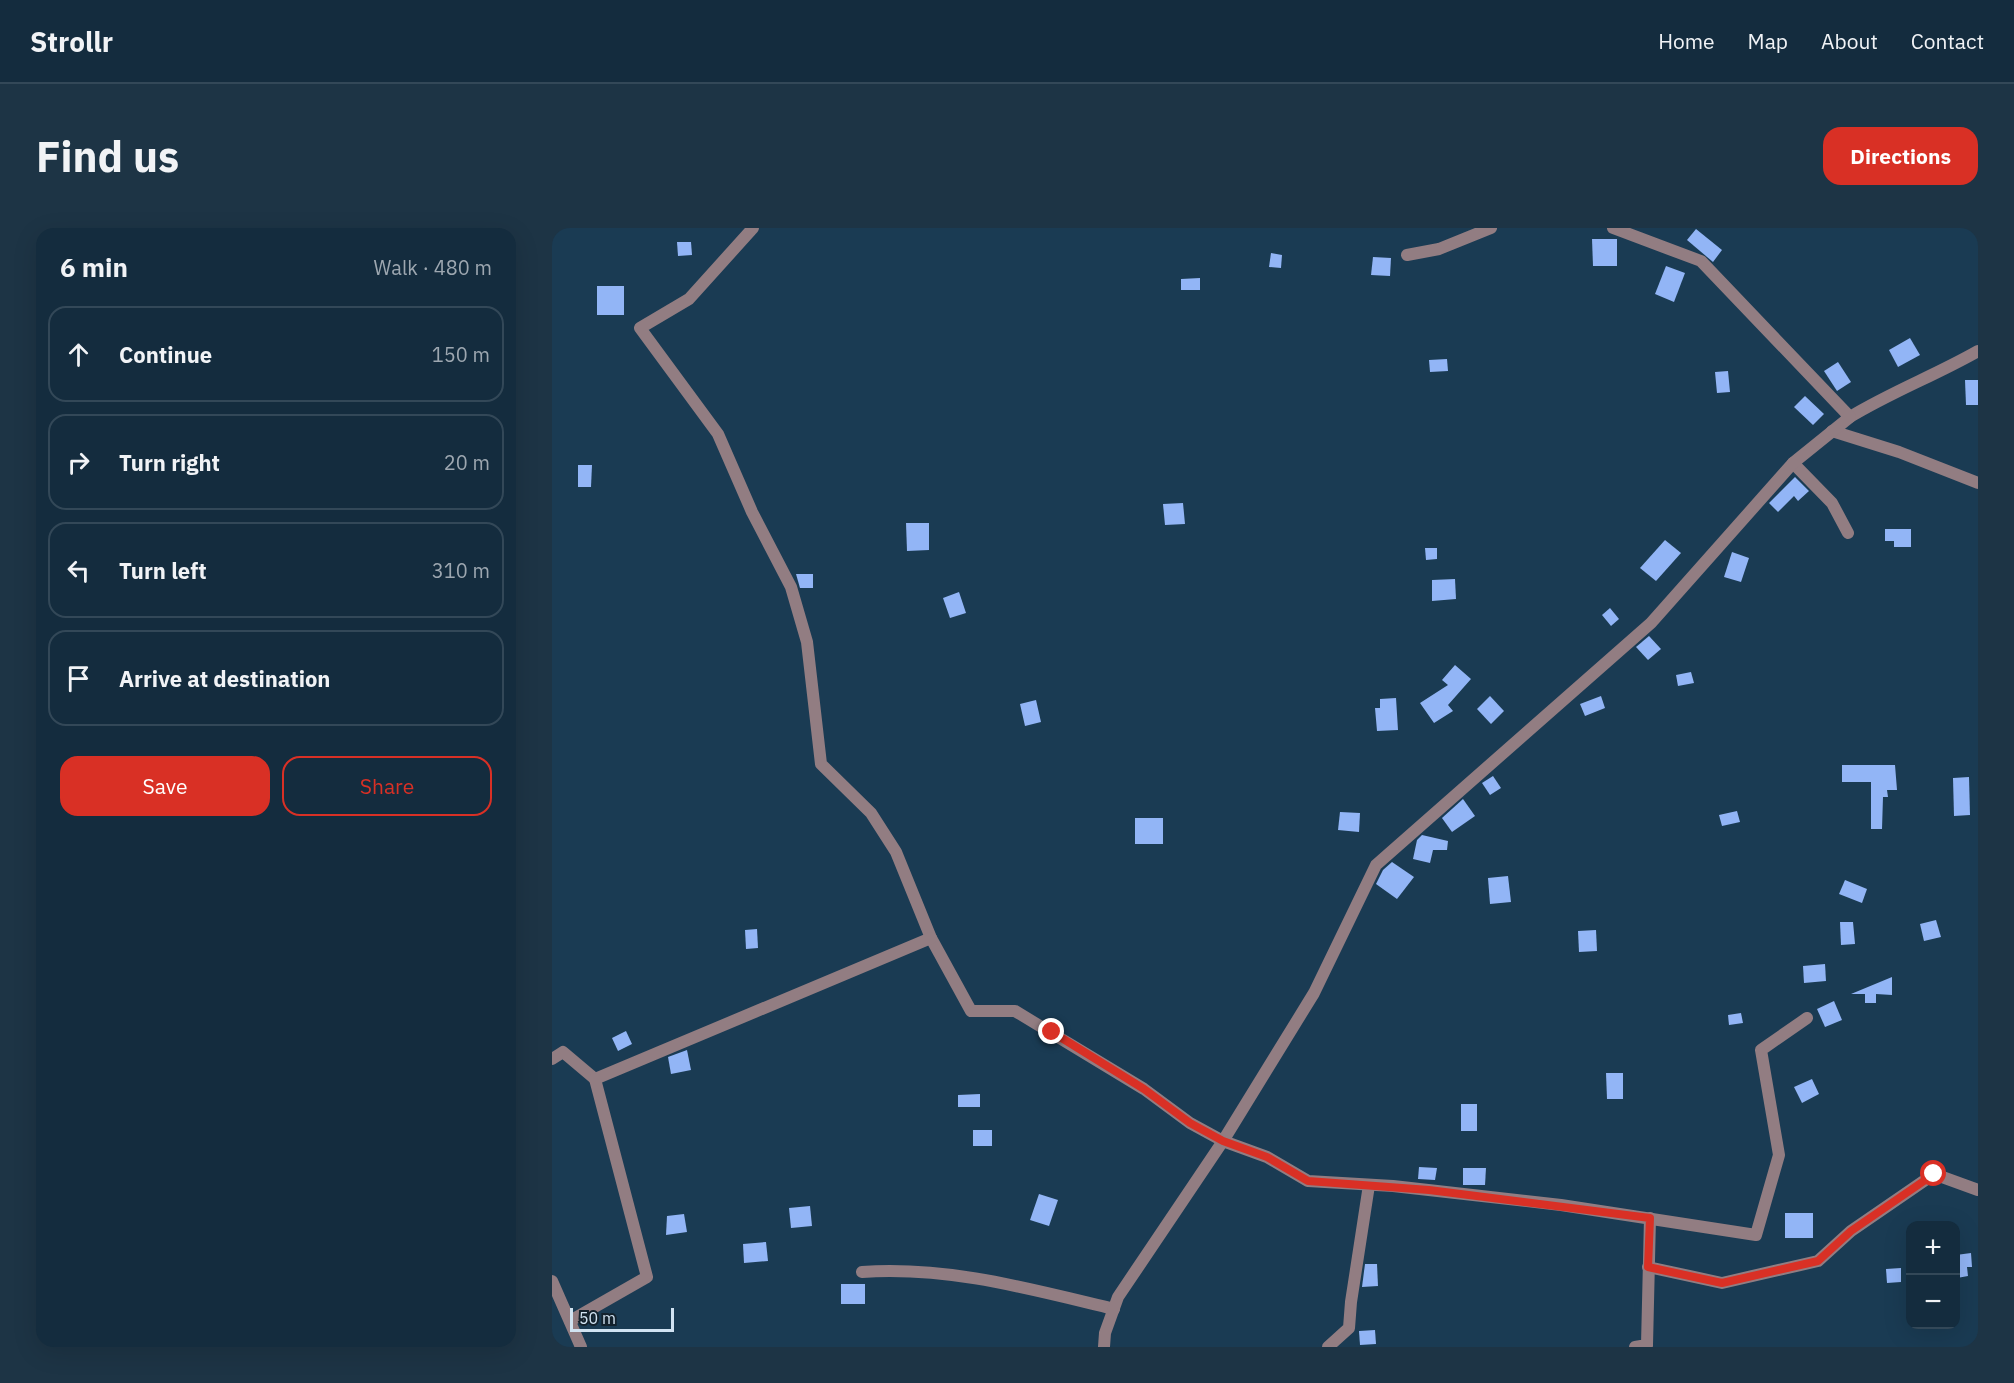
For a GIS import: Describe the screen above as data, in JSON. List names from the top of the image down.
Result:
{
  "scale_bar": "50 m",
  "page": {
    "header": "Strollr",
    "nav": [
      "Home",
      "Map",
      "About",
      "Contact"
    ],
    "buttons": [
      "Directions",
      ["Save", "Share"]
    ],
    "title": "Find us",
    "heading": ["6 min", "Walk · 480 m"],
    "list": [
      ["Continue", "150 m"],
      ["Turn right", "20 m"],
      ["Turn left", "310 m"],
      "Arrive at destination"
    ],
    "map_buttons": ["+", "−"],
    "scale": "50 m"
  }
}
